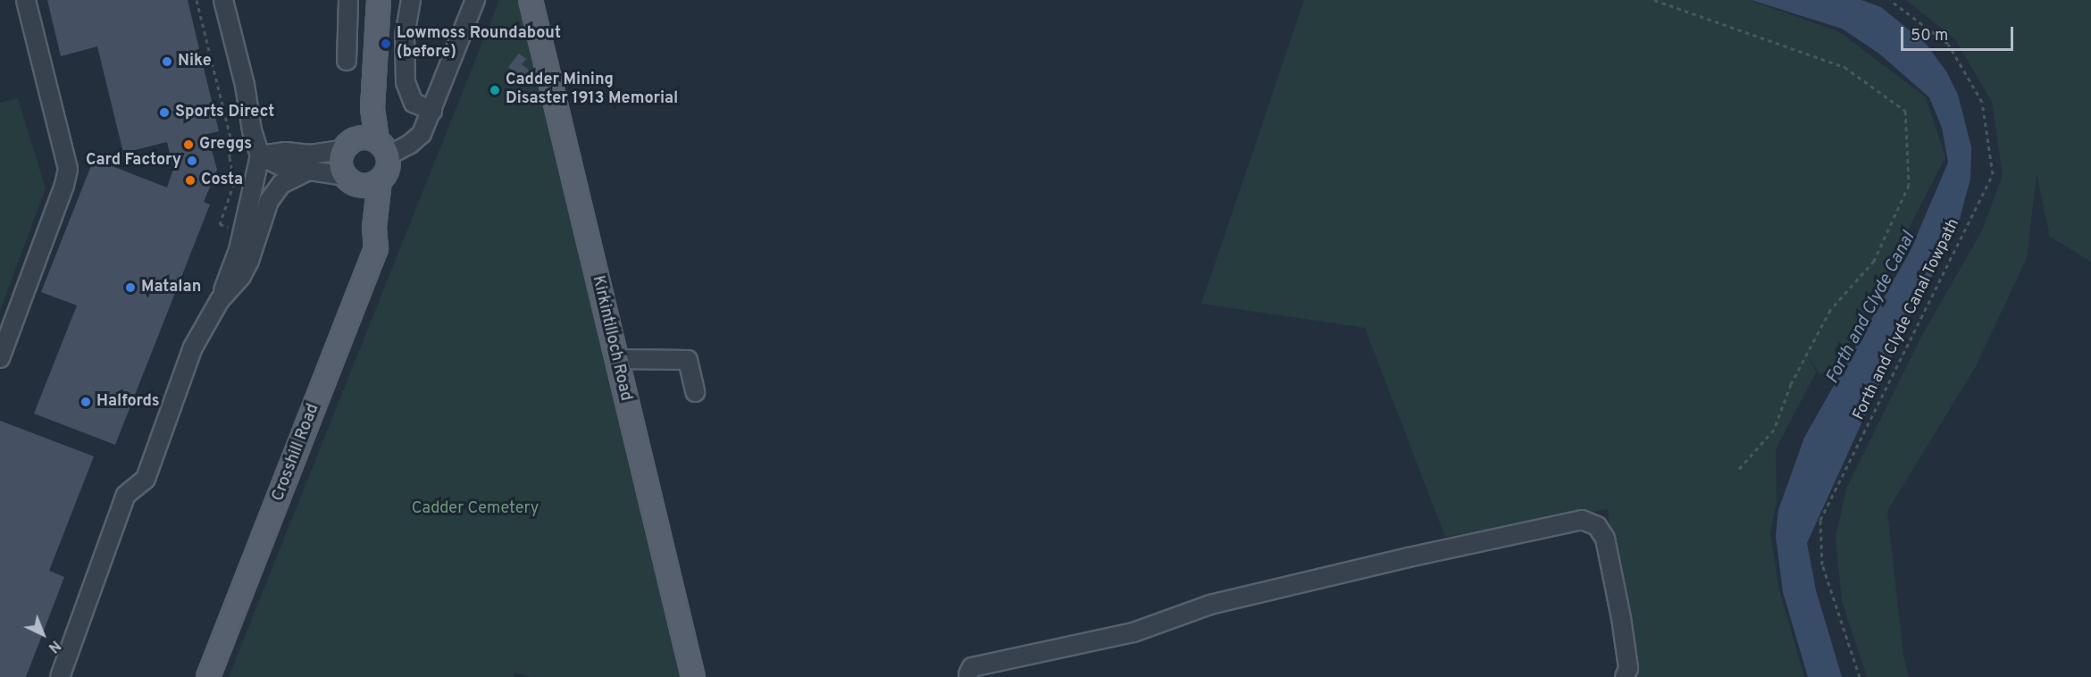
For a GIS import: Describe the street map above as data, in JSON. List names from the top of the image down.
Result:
{
  "streets": {
    "main road": ["Kirkintilloch Road", "Crosshill Road"],
    "path": ["Forth and Clyde Canal Towpath"]
  },
  "water": ["Forth and Clyde Canal"],
  "parks": ["Cadder Cemetery"],
  "places": [
    "Lowmoss Roundabout (before)",
    "Nike",
    "Cadder Mining Disaster 1913 Memorial",
    "Sports Direct",
    "Greggs",
    "Card Factory",
    "Costa",
    "Matalan",
    "Halfords"
  ],
  "scale_bar": "50 m",
  "north": "bottom right"
}
